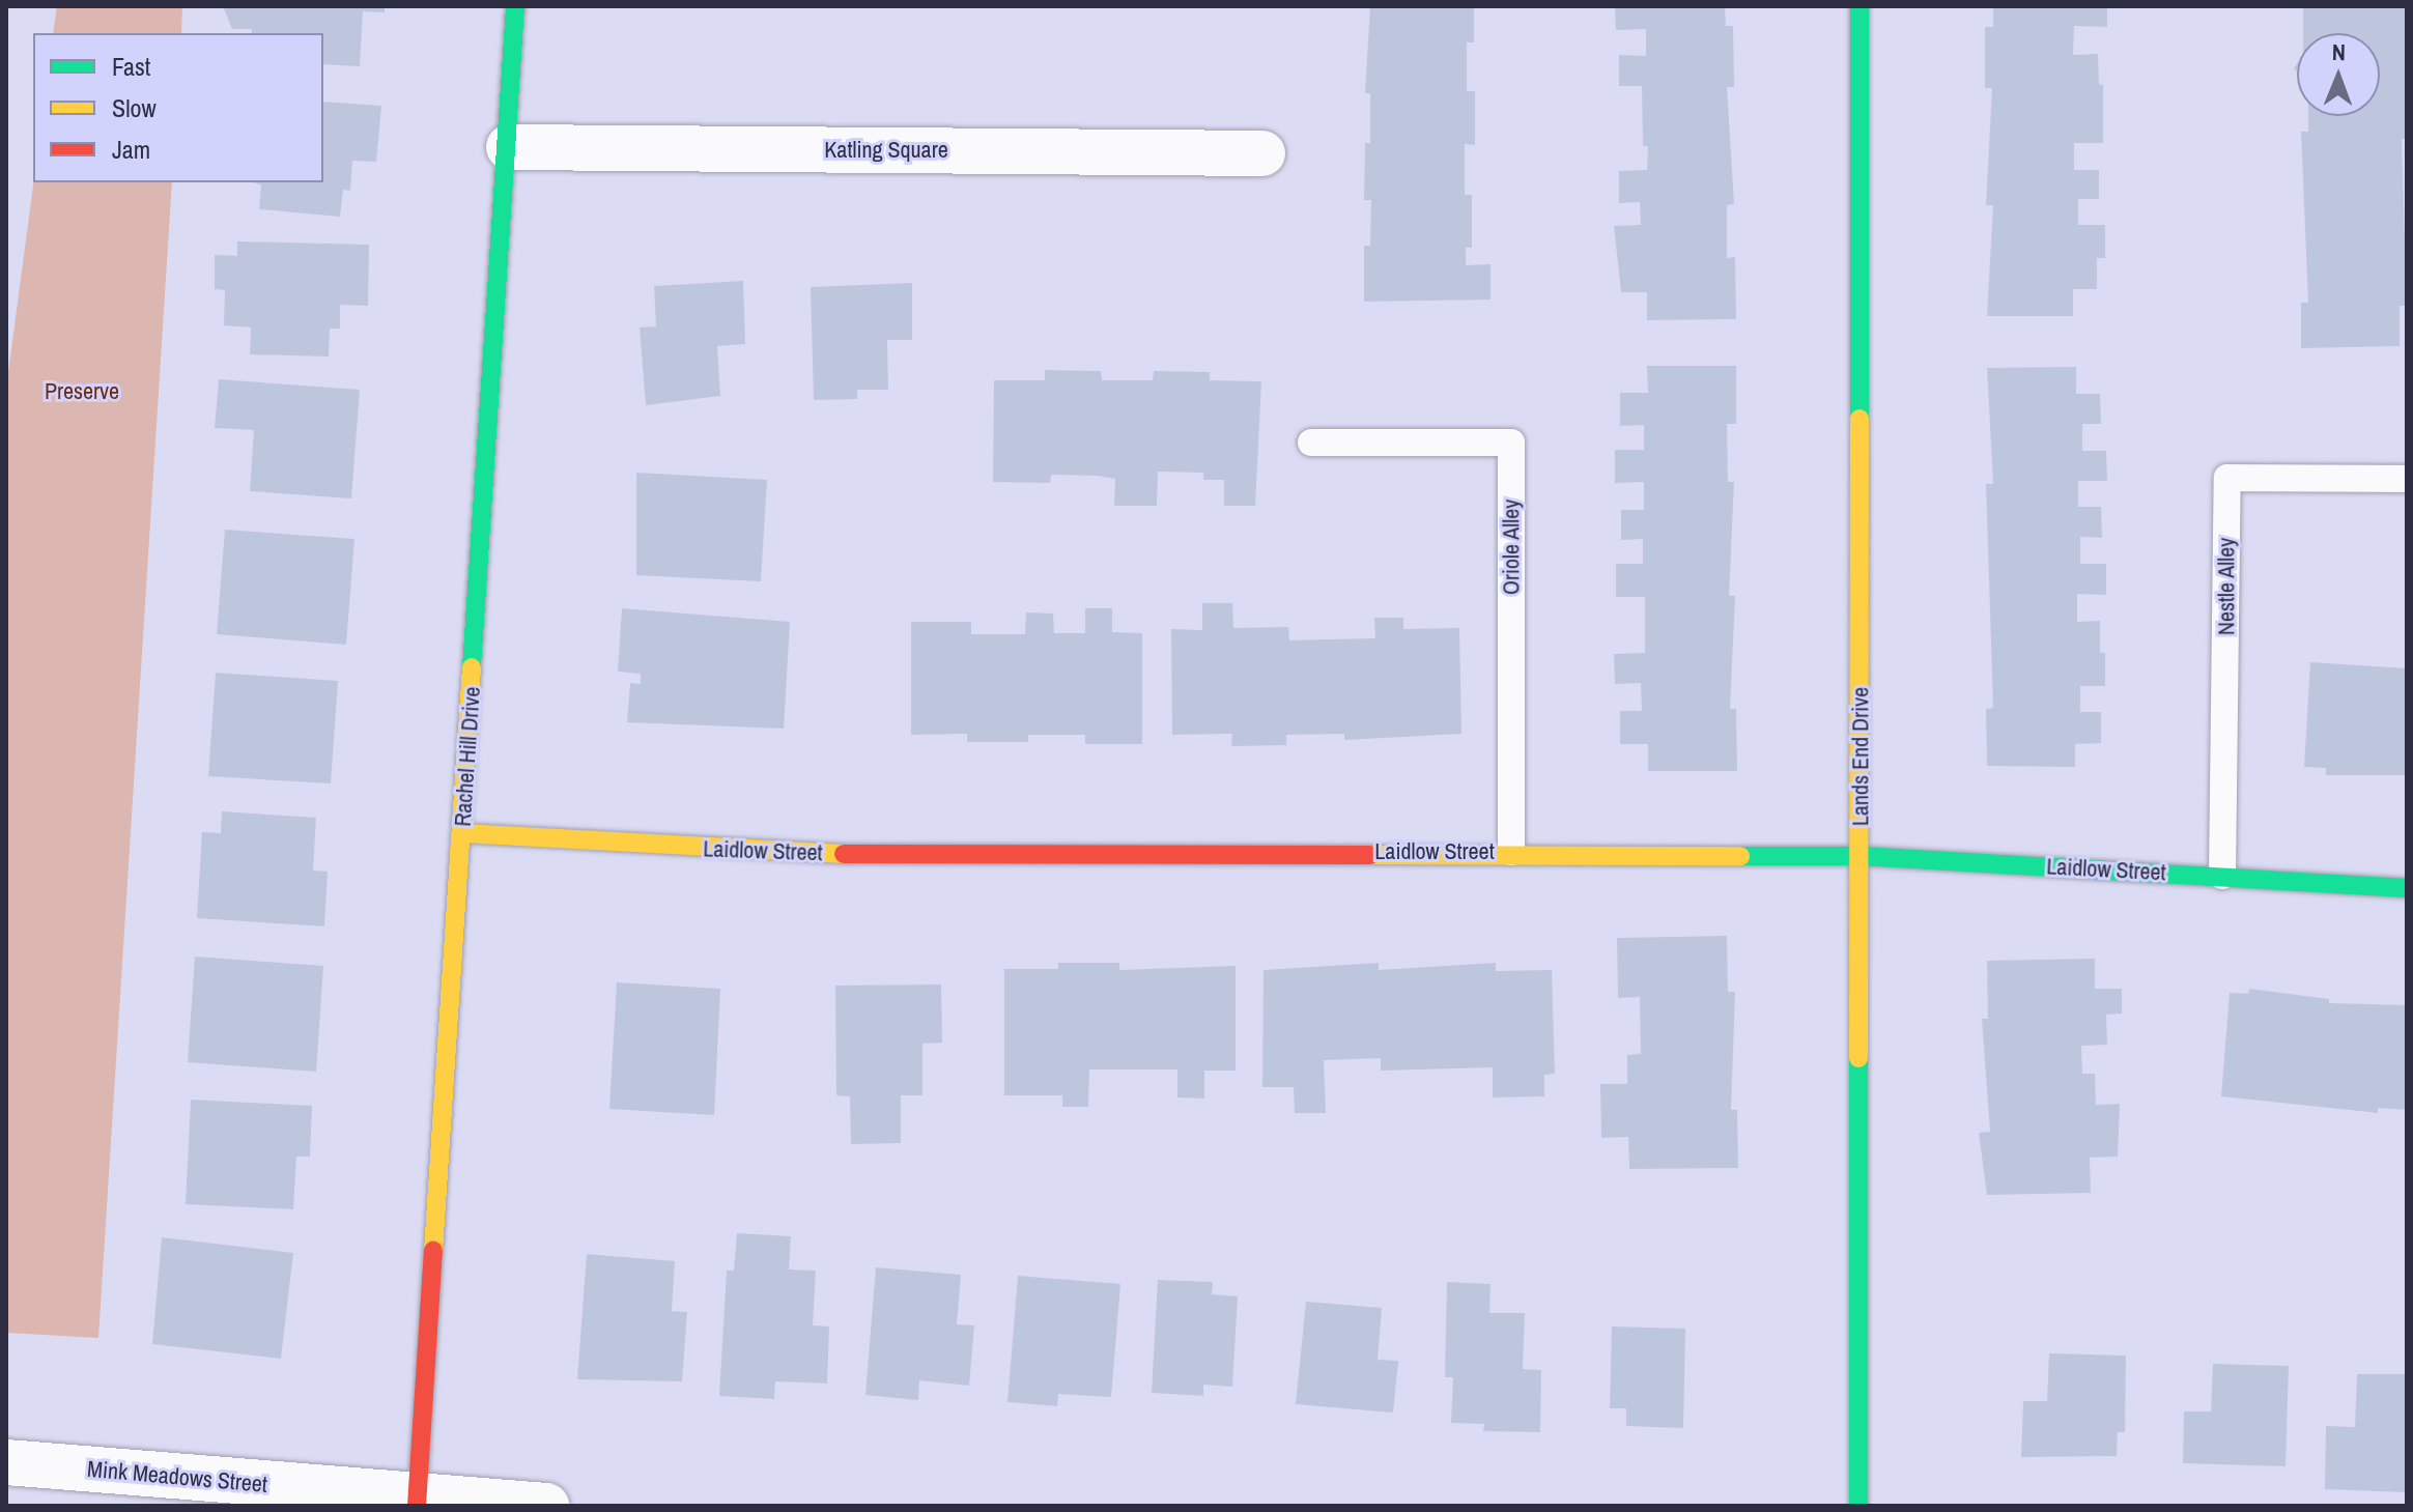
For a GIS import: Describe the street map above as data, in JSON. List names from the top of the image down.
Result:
{
  "streets": {
    "street": [
      "Katling Square",
      "Rachel Hill Drive",
      "Lands End Drive",
      "Laidlow Street",
      "Mink Meadows Street"
    ],
    "lane": ["Oriole Alley", "Nestle Alley"]
  },
  "crossings": [
    ["Katling Square", "Rachel Hill Drive"],
    ["Oriole Alley", "Laidlow Street"],
    ["Nestle Alley", "Laidlow Street"],
    ["Rachel Hill Drive", "Laidlow Street"],
    ["Rachel Hill Drive", "Mink Meadows Street"],
    ["Lands End Drive", "Laidlow Street"]
  ],
  "parks": ["Preserve"],
  "legend": ["Fast", "Slow", "Jam"],
  "north": "top"
}
